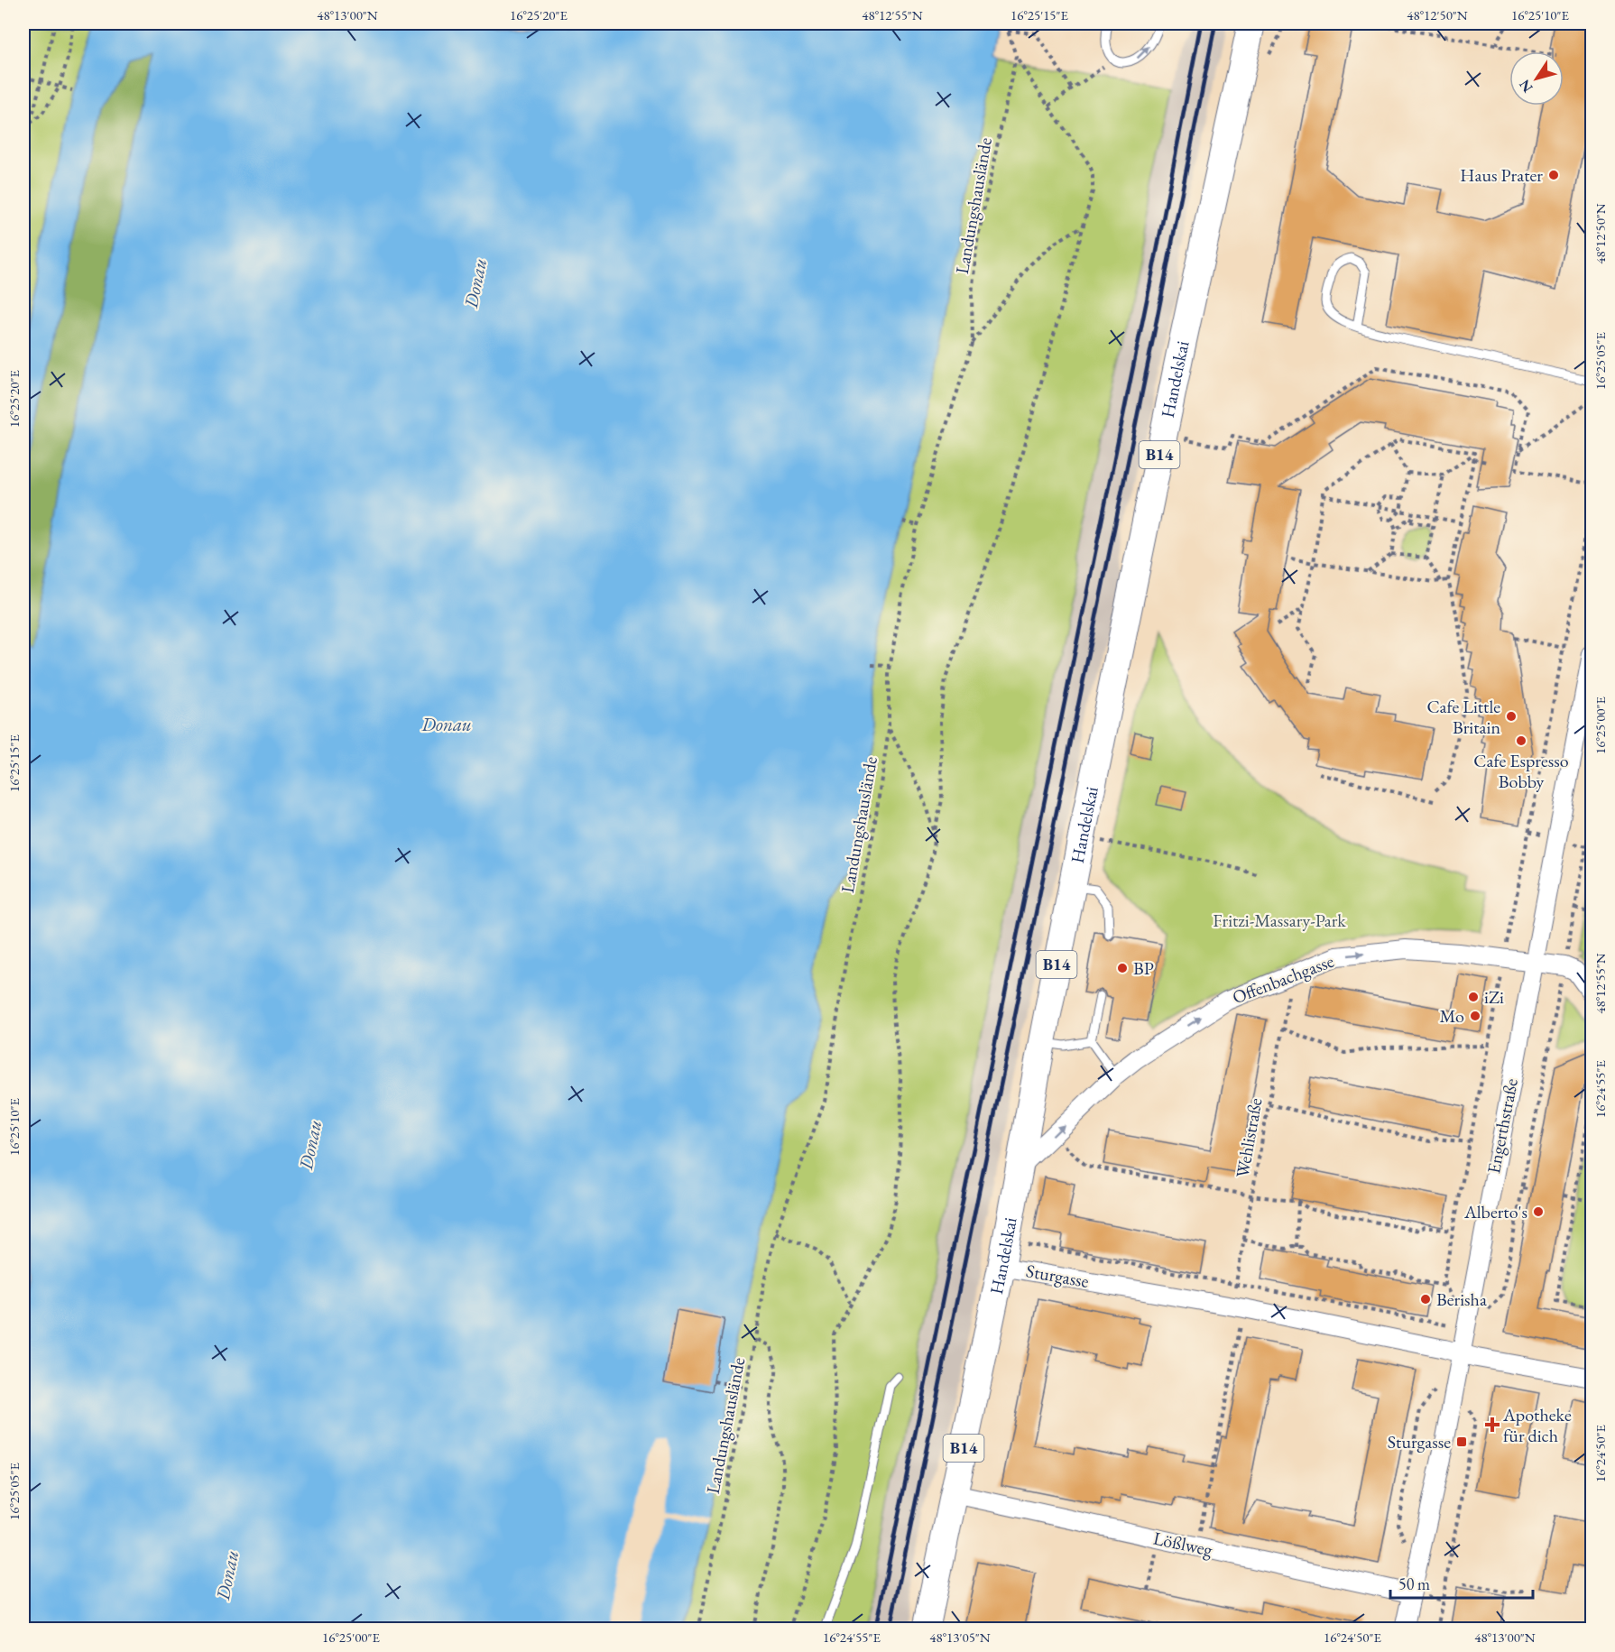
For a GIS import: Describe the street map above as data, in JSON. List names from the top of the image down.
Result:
{
  "streets": {
    "main road": ["Handelskai", "B14"],
    "street": [
      "Offenbachgasse",
      "Engerthstraße",
      "Sturgasse",
      "Lößlweg"
    ],
    "path": ["Landungshauslände", "Wehlistraße"]
  },
  "crossings": [
    ["Handelskai", "Offenbachgasse"],
    ["Handelskai", "Sturgasse"],
    ["Handelskai", "Lößlweg"],
    ["Offenbachgasse", "Engerthstraße"],
    ["Offenbachgasse", "Wehlistraße"],
    ["Engerthstraße", "Sturgasse"],
    ["Engerthstraße", "Lößlweg"],
    ["Wehlistraße", "Sturgasse"],
    ["Wehlistraße", "Lößlweg"]
  ],
  "one_way": ["Offenbachgasse"],
  "water": ["Donau"],
  "parks": ["Fritzi-Massary-Park"],
  "places": {
    "other": [
      "Haus Prater",
      "Cafe Little Britain",
      "Cafe Espresso Bobby",
      "BP",
      "iZi",
      "Mo",
      "Alberto's",
      "Berisha"
    ],
    "health": ["Apotheke für dich"],
    "transit": ["Sturgasse"]
  },
  "scale_bar": "50 m",
  "north": "bottom left",
  "coordinates": [
    "48°13'00\"N",
    "16°25'20\"E",
    "48°12'55\"N",
    "16°25'15\"E",
    "48°12'50\"N",
    "16°25'10\"E",
    "16°25'05\"E",
    "16°25'00\"E",
    "16°24'55\"E",
    "16°24'50\"E",
    "48°13'05\"N"
  ]
}
